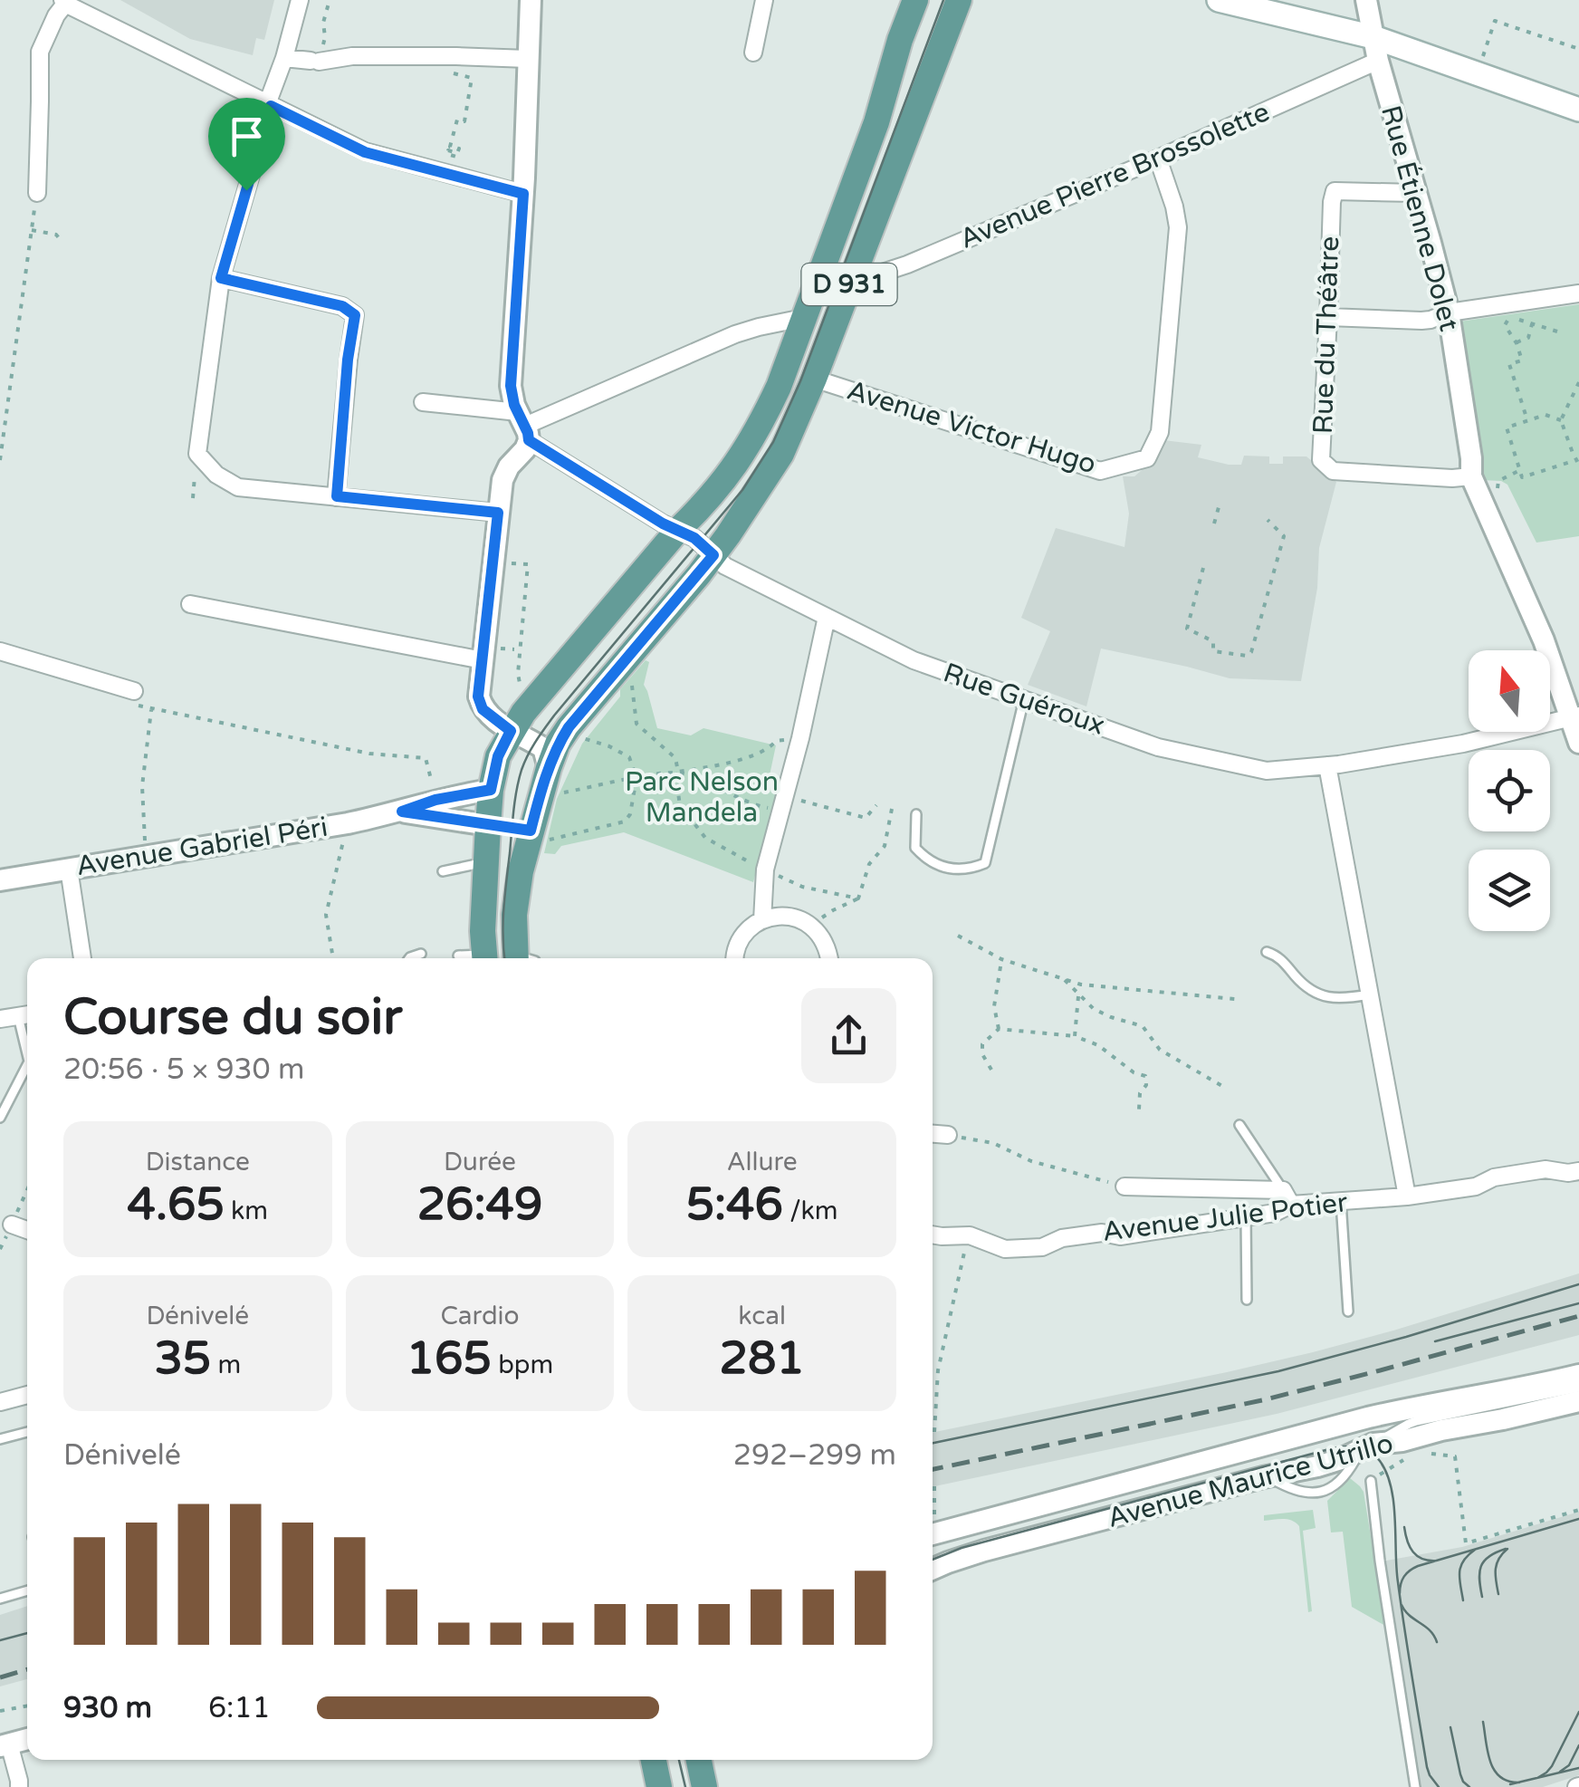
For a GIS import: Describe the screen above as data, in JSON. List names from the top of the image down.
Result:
{
  "streets": {
    "main road": ["D 931"],
    "street": [
      "Avenue Pierre Brossolette",
      "Rue Étienne Dolet",
      "Rue du Théâtre",
      "Avenue Victor Hugo",
      "Rue Guéroux",
      "Avenue Gabriel Péri",
      "Avenue Julie Potier",
      "Avenue Maurice Utrillo"
    ]
  },
  "crossings": [
    ["Avenue Pierre Brossolette", "Rue Étienne Dolet"],
    ["Avenue Pierre Brossolette", "D 931"],
    ["Avenue Pierre Brossolette", "Avenue Victor Hugo"],
    ["Rue Étienne Dolet", "Rue du Théâtre"],
    ["Rue Étienne Dolet", "Rue Guéroux"],
    ["D 931", "Avenue Victor Hugo"],
    ["D 931", "Rue Guéroux"],
    ["D 931", "Avenue Gabriel Péri"]
  ],
  "parks": ["Parc Nelson Mandela"],
  "north": "top",
  "page": {
    "heading": ["Course du soir", "20:56 · 5 × 930 m"],
    "stats": [
      ["Distance", "4.65 km"],
      ["Durée", "26:49"],
      ["Allure", "5:46 /km"],
      ["Dénivelé", "35 m"],
      ["Cardio", "165 bpm"],
      ["kcal", "281"]
    ],
    "chart": ["Dénivelé", "292–299 m"],
    "list": [
      {
        "name": "930 m",
        "note": "6:11"
      }
    ]
  }
}
